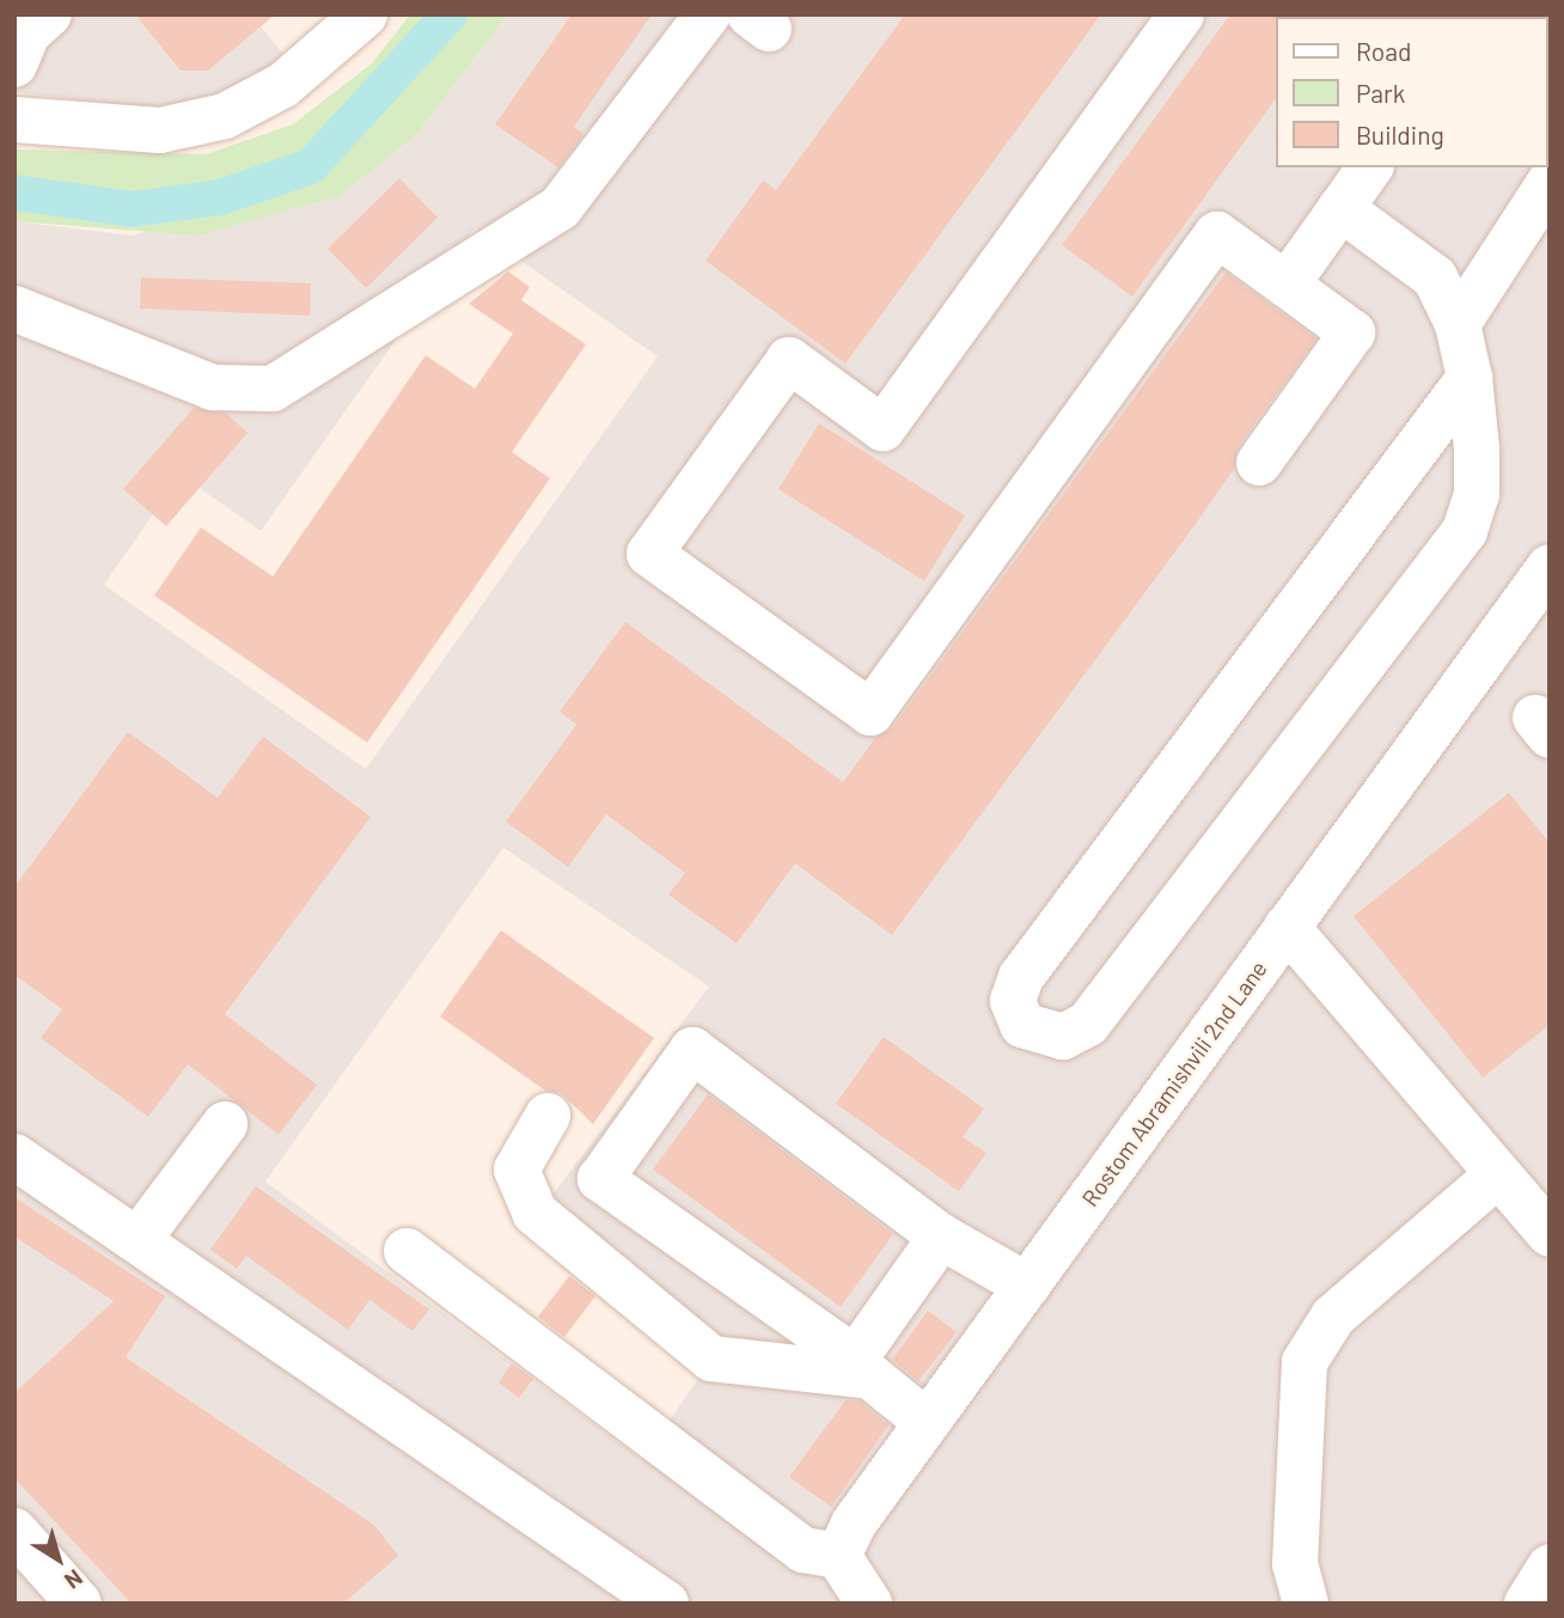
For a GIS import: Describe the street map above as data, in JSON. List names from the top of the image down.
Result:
{
  "streets": {
    "street": ["Rostom Abramishvili 2nd Lane"]
  },
  "legend": ["Road", "Park", "Building"],
  "north": "bottom right"
}
